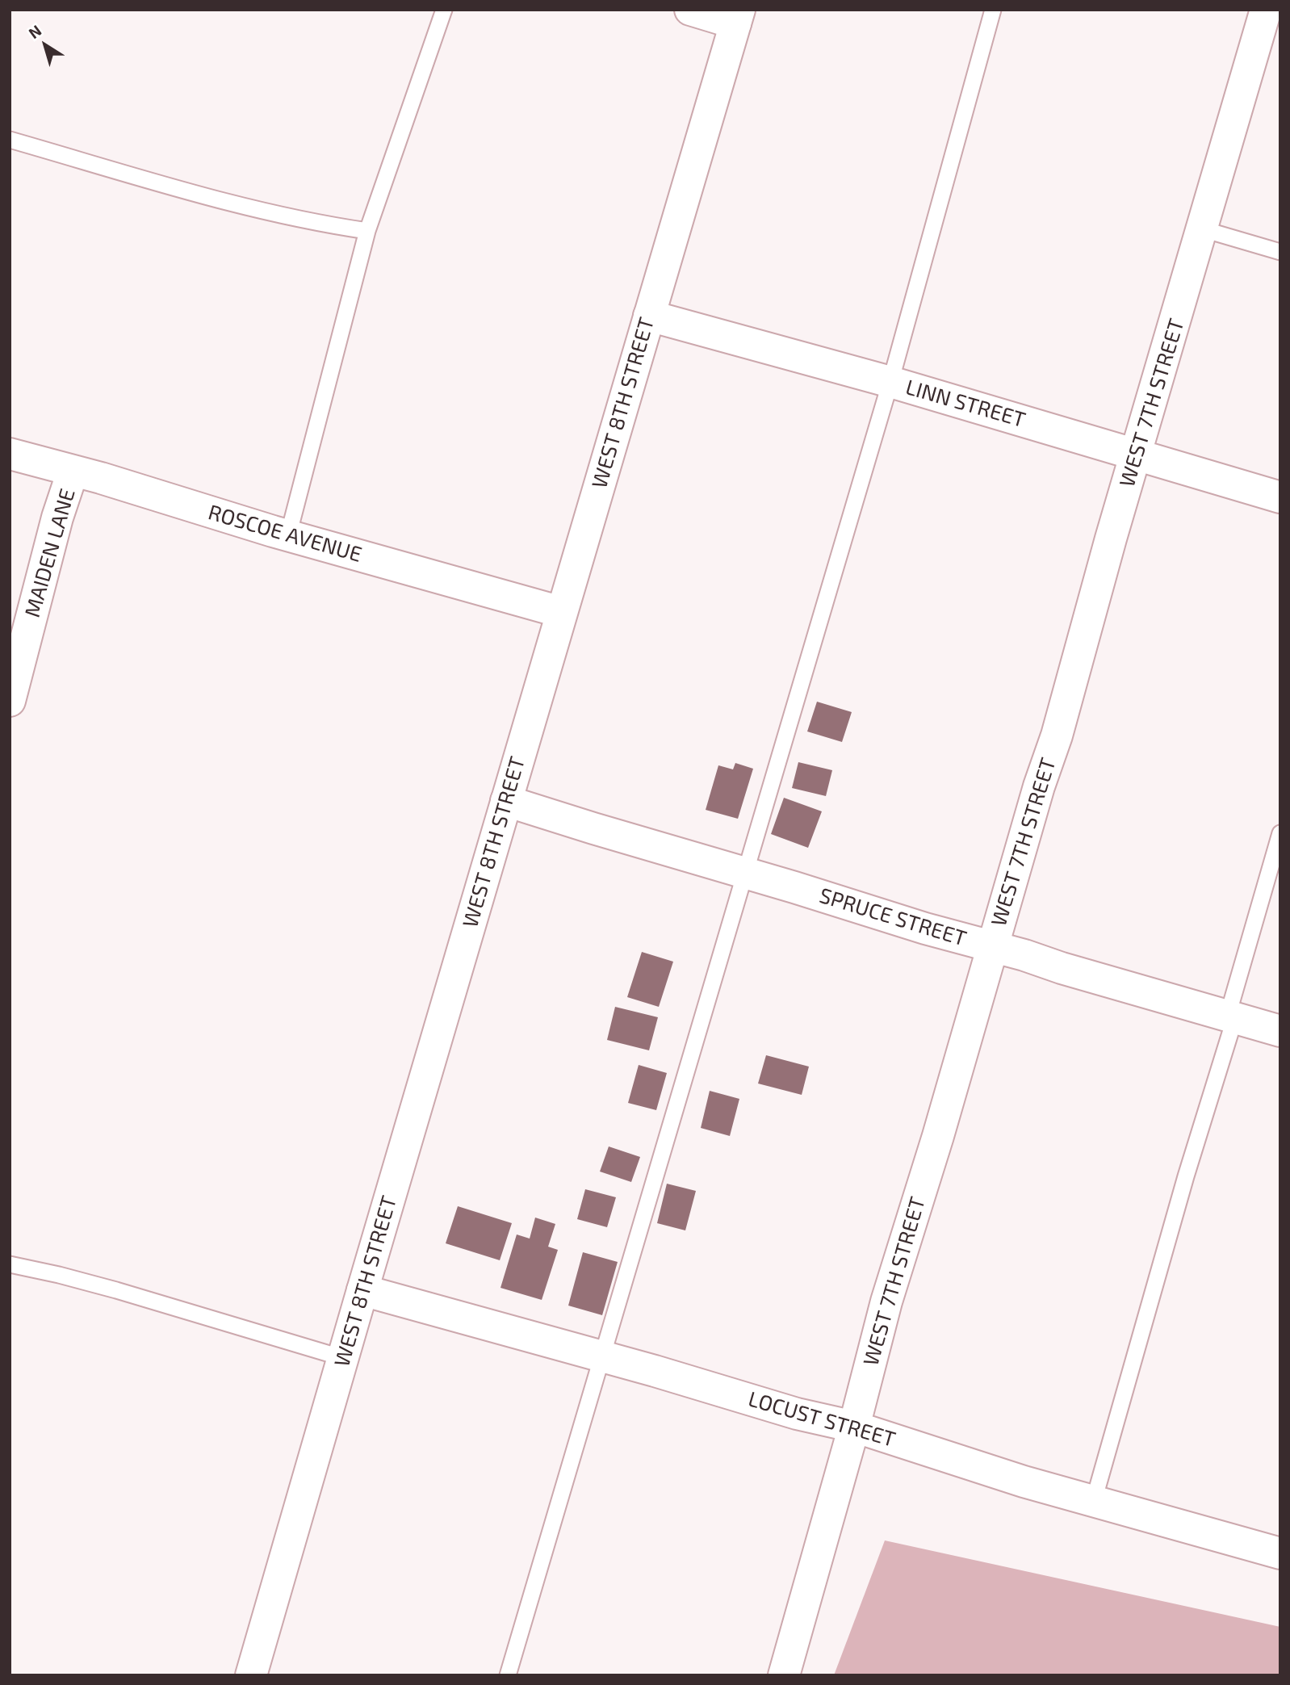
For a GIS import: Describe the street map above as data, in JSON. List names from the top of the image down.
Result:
{
  "streets": {
    "street": [
      "WEST 8TH STREET",
      "WEST 7TH STREET",
      "LINN STREET",
      "ROSCOE AVENUE",
      "MAIDEN LANE",
      "SPRUCE STREET",
      "LOCUST STREET"
    ]
  },
  "crossings": [
    ["WEST 8TH STREET", "LINN STREET"],
    ["WEST 8TH STREET", "ROSCOE AVENUE"],
    ["WEST 8TH STREET", "SPRUCE STREET"],
    ["WEST 8TH STREET", "LOCUST STREET"],
    ["WEST 7TH STREET", "LINN STREET"],
    ["WEST 7TH STREET", "SPRUCE STREET"],
    ["WEST 7TH STREET", "LOCUST STREET"],
    ["ROSCOE AVENUE", "MAIDEN LANE"]
  ],
  "north": "top left"
}
